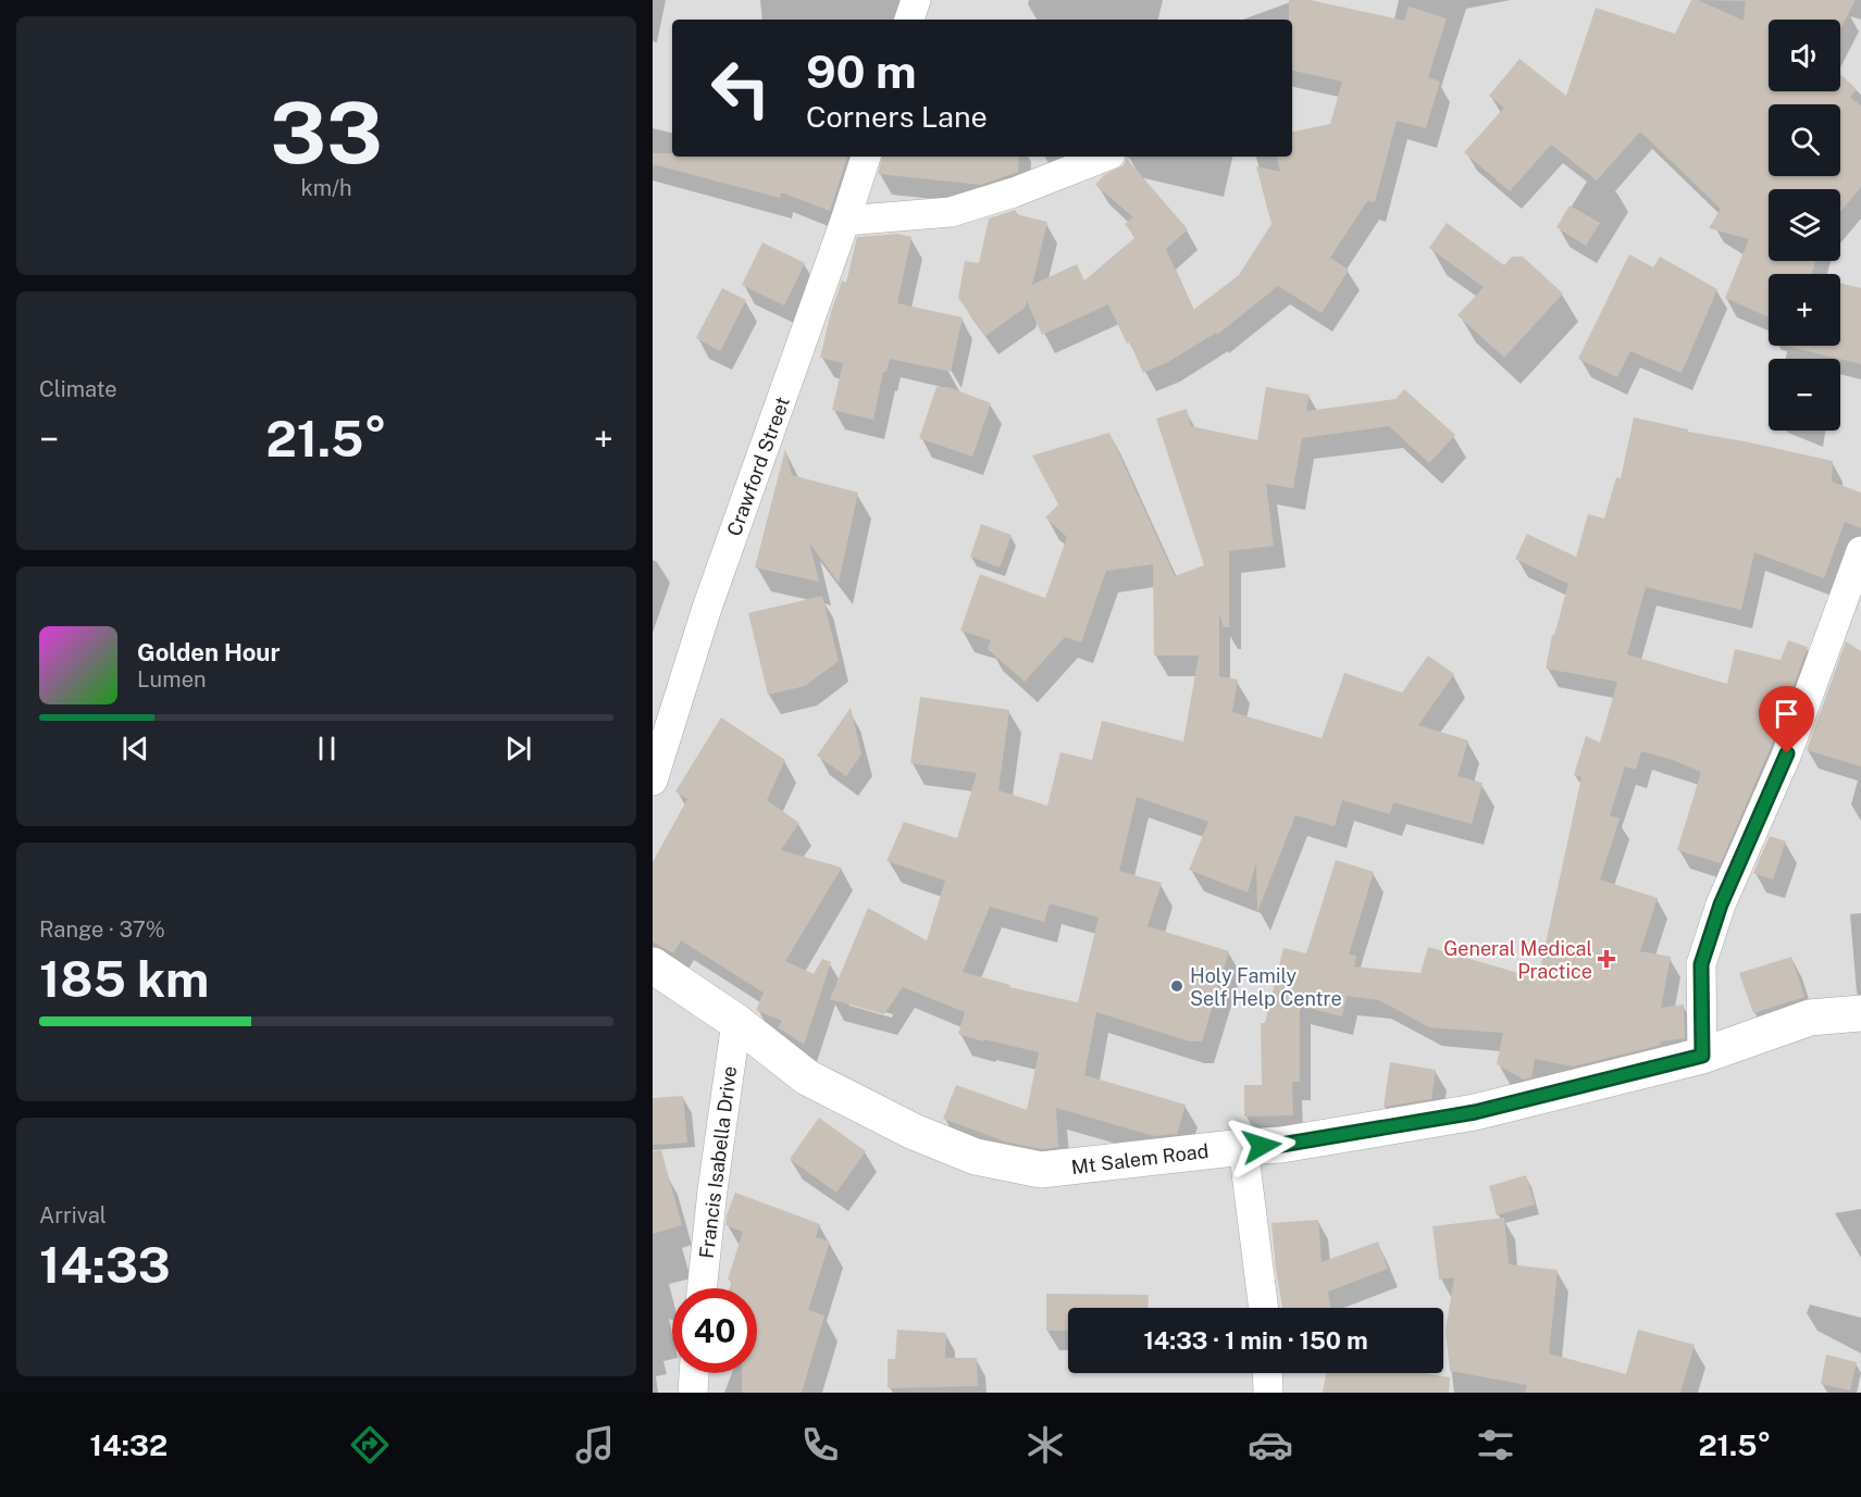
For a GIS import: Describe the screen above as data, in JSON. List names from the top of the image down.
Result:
{
  "streets": {
    "street": ["Crawford Street", "Mt Salem Road", "Francis Isabella Drive"]
  },
  "crossings": [
    ["Mt Salem Road", "Francis Isabella Drive"]
  ],
  "places": {
    "health": ["General Medical Practice"],
    "other": ["Holy Family Self Help Centre"]
  },
  "page": {
    "tile": [
      ["33", "km/h"],
      "Climate",
      ["Range · 37%", "185 km"],
      ["Arrival", "14:33"]
    ],
    "map_buttons": ["+", "−"],
    "turn": ["90 m", "Corners Lane"],
    "heat": ["−", "21.5°", "+"],
    "song": ["Golden Hour", "Lumen"],
    "limit": "40",
    "trip": "14:33 · 1 min · 150 m",
    "tabs": ["14:32", "21.5°"]
  }
}
